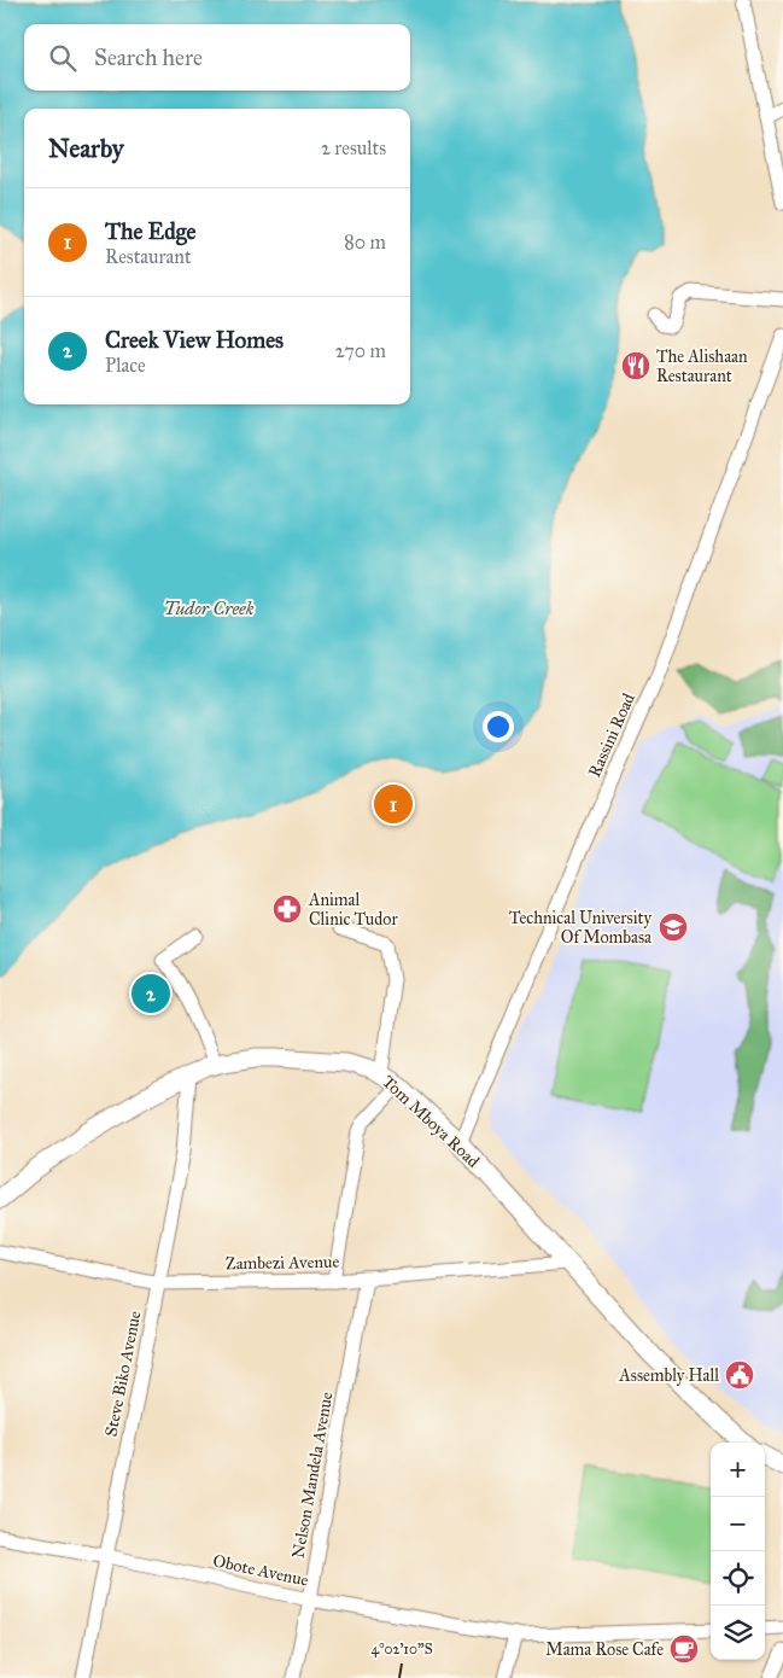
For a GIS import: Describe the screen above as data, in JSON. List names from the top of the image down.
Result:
{
  "streets": {
    "main road": ["Tom Mboya Road"],
    "street": [
      "Rassini Road",
      "Zambezi Avenue",
      "Steve Biko Avenue",
      "Nelson Mandela Avenue",
      "Obote Avenue"
    ]
  },
  "crossings": [
    ["Rassini Road", "Tom Mboya Road"],
    ["Tom Mboya Road", "Zambezi Avenue"],
    ["Tom Mboya Road", "Steve Biko Avenue"],
    ["Zambezi Avenue", "Steve Biko Avenue"],
    ["Zambezi Avenue", "Nelson Mandela Avenue"],
    ["Steve Biko Avenue", "Obote Avenue"],
    ["Nelson Mandela Avenue", "Obote Avenue"]
  ],
  "water": ["Tudor Creek"],
  "places": {
    "restaurant": ["The Alishaan Restaurant"],
    "pharmacy": ["Animal Clinic Tudor"],
    "school or university": ["Technical University Of Mombasa"],
    "public building": ["Assembly Hall"],
    "cafe": ["Mama Rose Cafe"]
  },
  "page": {
    "search": "Search here",
    "heading": ["Nearby", "2 results"],
    "list": [
      {
        "mark": "1",
        "name": "The Edge",
        "note": "Restaurant",
        "value": "80 m"
      },
      {
        "mark": "2",
        "name": "Creek View Homes",
        "note": "Place",
        "value": "270 m"
      }
    ],
    "pins": ["1", "2"],
    "map_buttons": ["+", "−"]
  },
  "coordinates": ["4°02'10\"S"]
}
